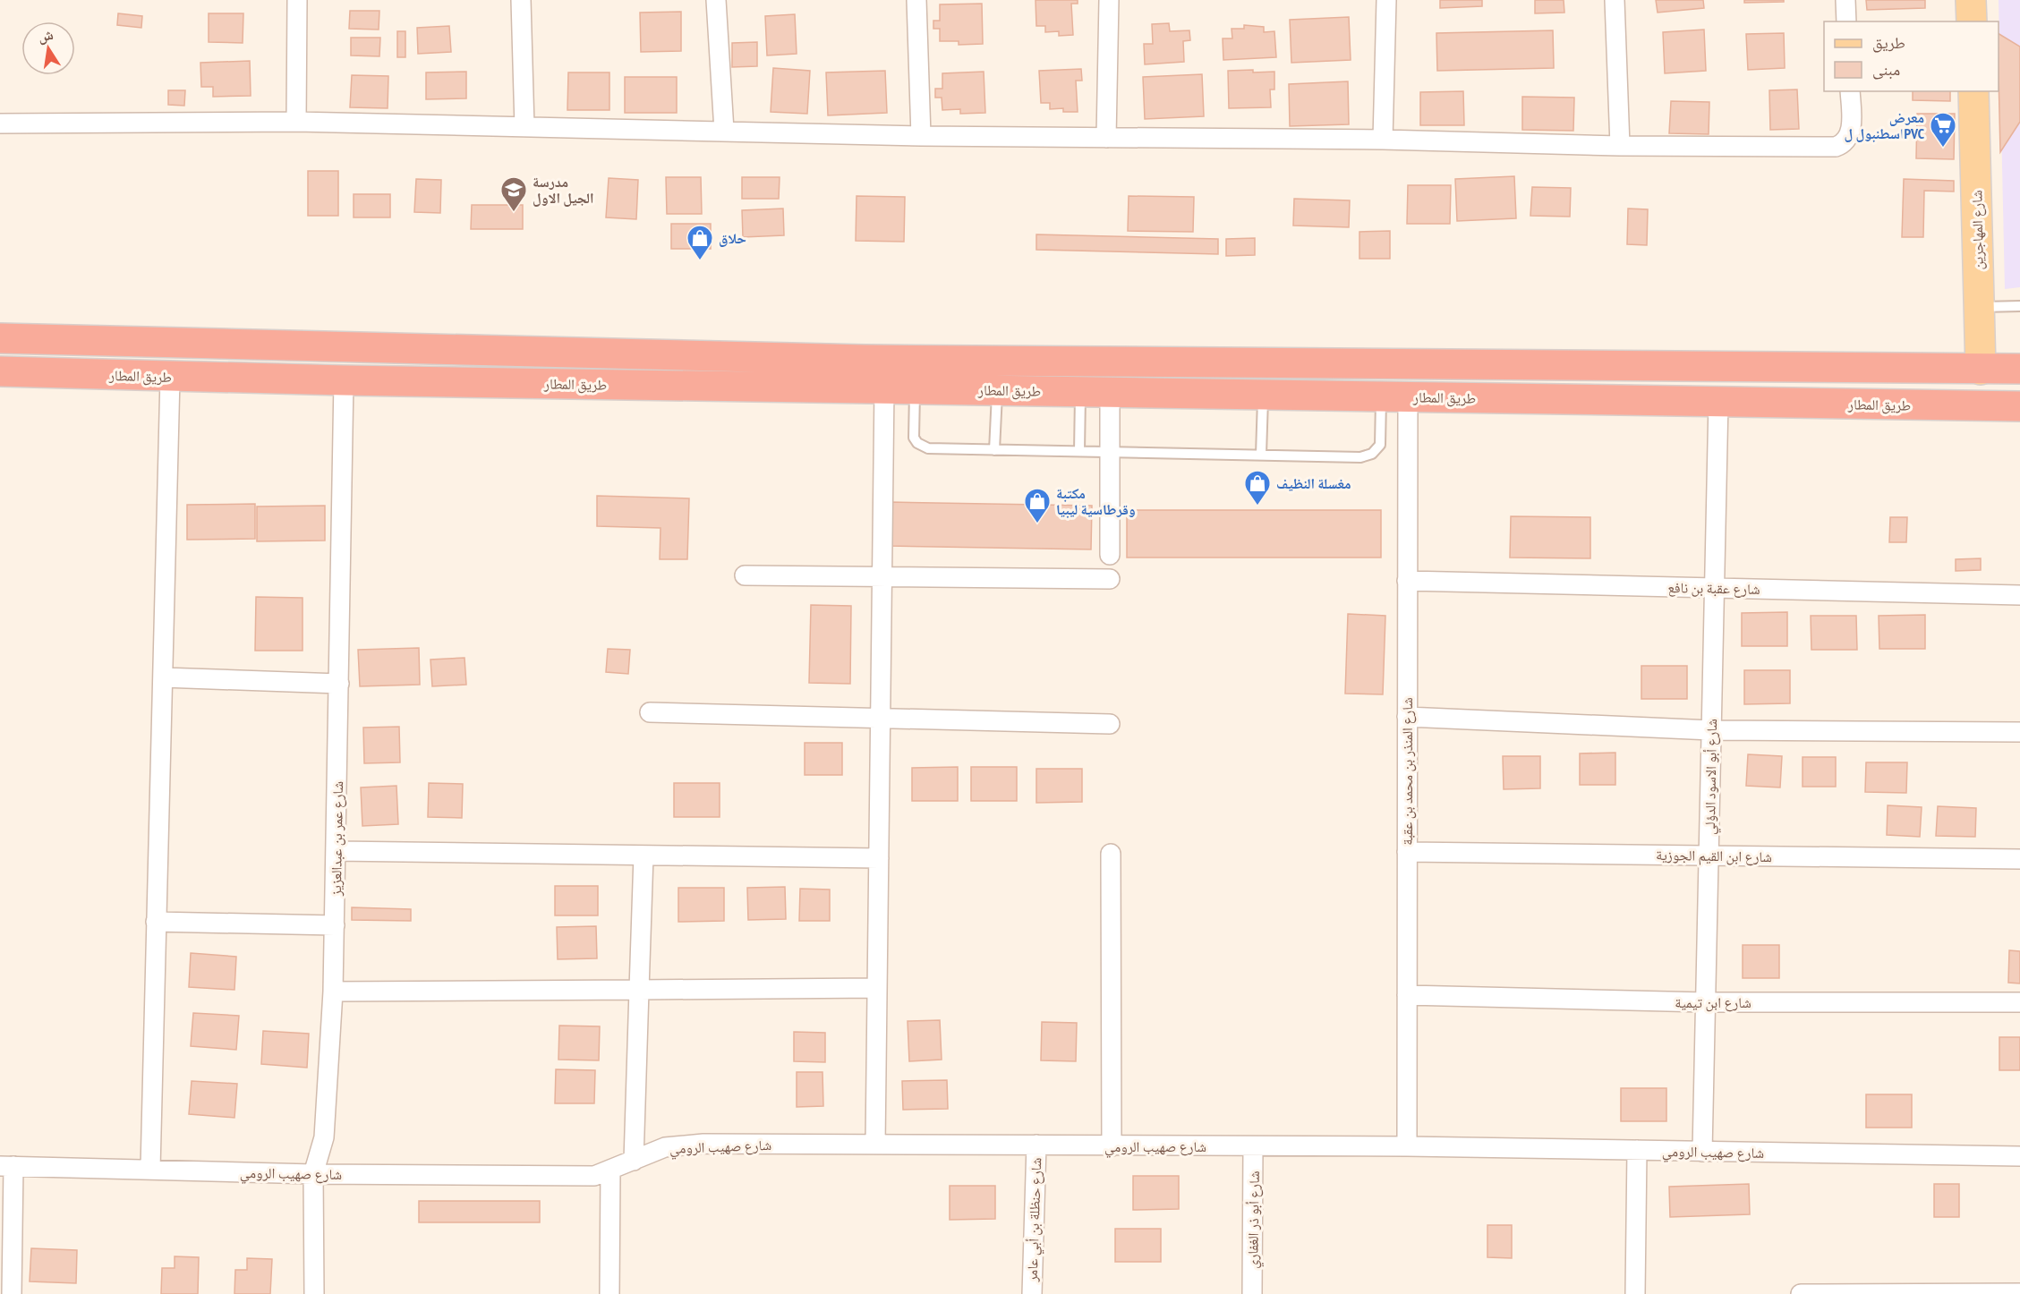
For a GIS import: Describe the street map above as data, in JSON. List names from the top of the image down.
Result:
{
  "streets": {
    "highway": ["طريق المطار"],
    "main road": ["شارع المهاجرين"],
    "street": [
      "شارع عقبة بن نافع",
      "شارع المنذر بن محمد بن عقبة",
      "شارع أبو الاسود الدؤلي",
      "شارع عمر بن عبدالعزيز",
      "شارع ابن القيم الجوزية",
      "شارع ابن تيمية",
      "شارع صهيب الرومي",
      "شارع حنظلة بن أبي عامر",
      "شارع أبو ذر الغفاري"
    ]
  },
  "crossings": [
    ["شارع المهاجرين", "طريق المطار"],
    ["طريق المطار", "شارع المنذر بن محمد بن عقبة"],
    ["طريق المطار", "شارع أبو الاسود الدؤلي"],
    ["طريق المطار", "شارع عمر بن عبدالعزيز"],
    ["شارع عقبة بن نافع", "شارع المنذر بن محمد بن عقبة"],
    ["شارع عقبة بن نافع", "شارع أبو الاسود الدؤلي"],
    ["شارع المنذر بن محمد بن عقبة", "شارع ابن القيم الجوزية"],
    ["شارع المنذر بن محمد بن عقبة", "شارع ابن تيمية"],
    ["شارع المنذر بن محمد بن عقبة", "شارع صهيب الرومي"],
    ["شارع أبو الاسود الدؤلي", "شارع ابن القيم الجوزية"],
    ["شارع أبو الاسود الدؤلي", "شارع ابن تيمية"],
    ["شارع أبو الاسود الدؤلي", "شارع صهيب الرومي"],
    ["شارع عمر بن عبدالعزيز", "شارع صهيب الرومي"],
    ["شارع صهيب الرومي", "شارع حنظلة بن أبي عامر"],
    ["شارع صهيب الرومي", "شارع أبو ذر الغفاري"]
  ],
  "places": {
    "supermarket": ["معرض اسطنبول لPVC"],
    "school or university": ["مدرسة الجيل الاول"],
    "shop": ["حلاق", "مغسلة النظيف", "مكتبة وقرطاسية ليبيا"]
  },
  "legend": ["طريق", "مبنى"],
  "north": "top"
}
